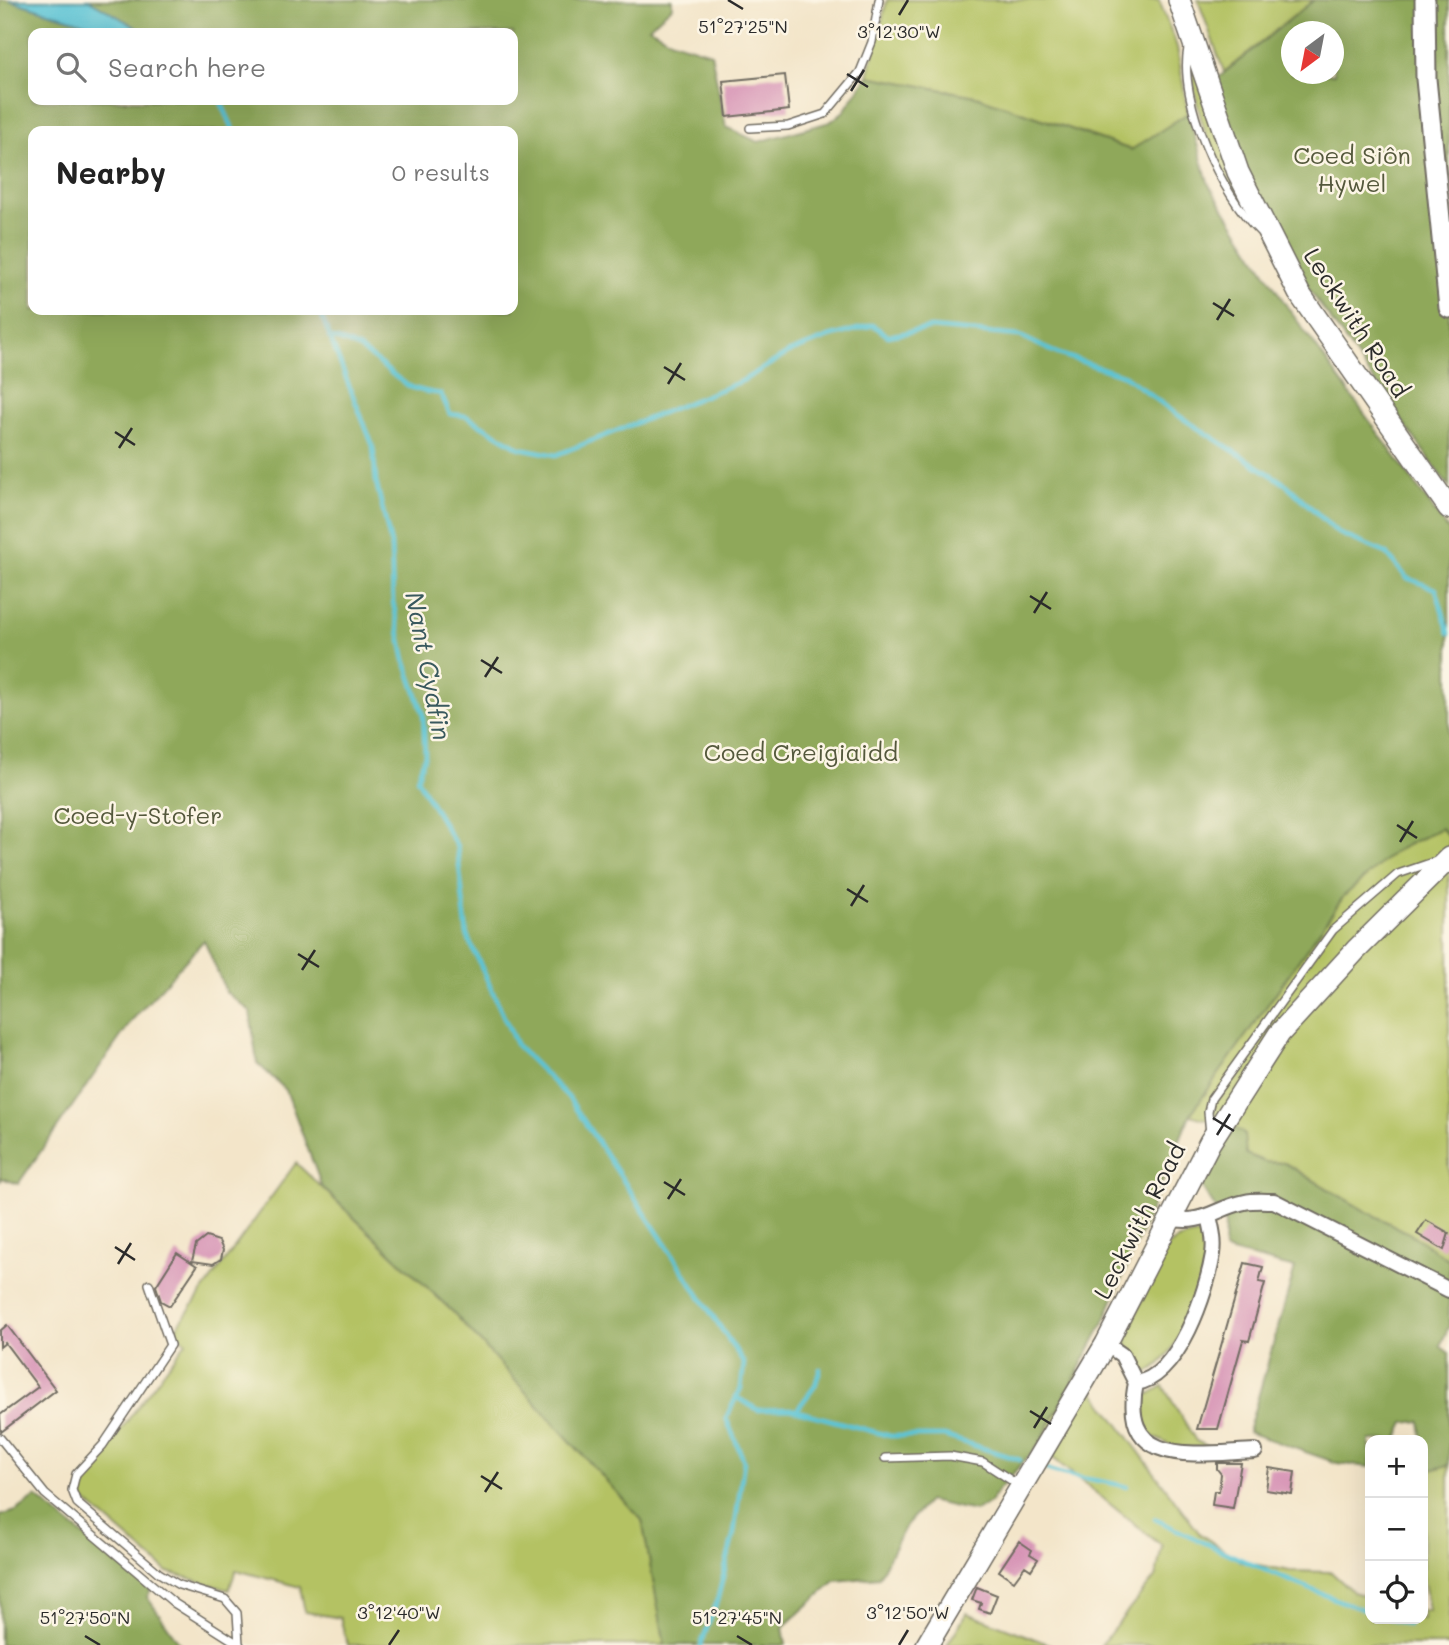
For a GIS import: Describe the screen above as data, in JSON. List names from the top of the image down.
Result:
{
  "streets": {
    "main road": ["Leckwith Road"]
  },
  "water": ["Nant Cydfin"],
  "parks": ["Coed Siôn Hywel", "Coed Creigiaidd", "Coed-y-Stofer"],
  "north": "bottom left",
  "page": {
    "search": "Search here",
    "heading": ["Nearby", "0 results"],
    "map_buttons": ["+", "−"]
  },
  "coordinates": [
    "51°27'25\"N",
    "3°12'30\"W",
    "3°12'40\"W",
    "3°12'50\"W",
    "51°27'50\"N",
    "51°27'45\"N"
  ]
}
